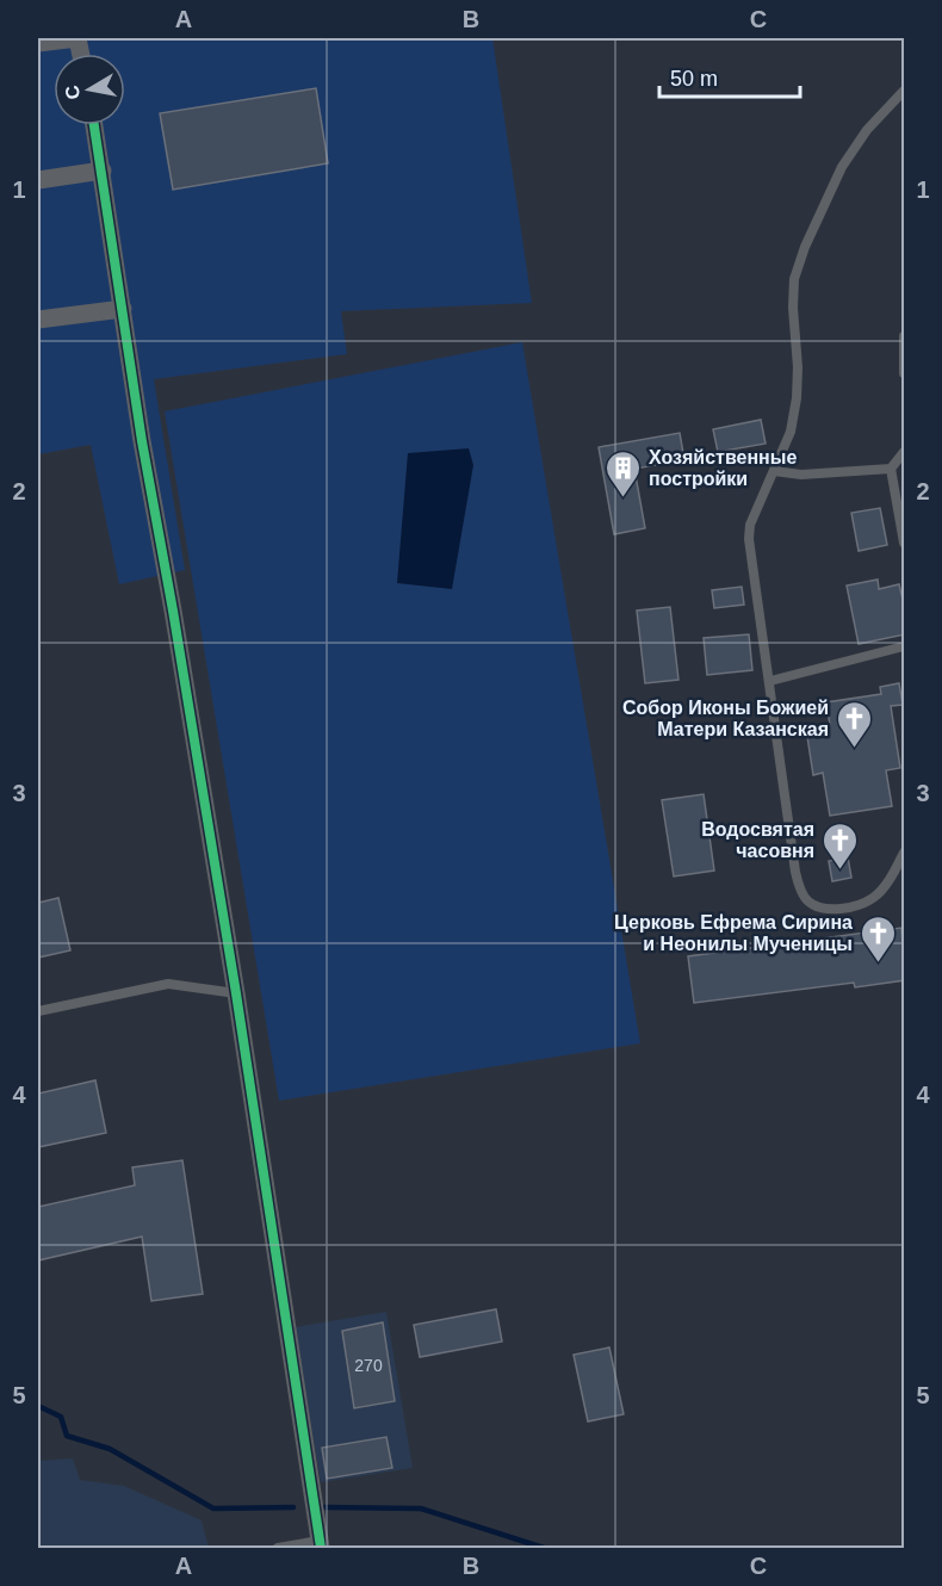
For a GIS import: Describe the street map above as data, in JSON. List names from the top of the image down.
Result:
{
  "places": {
    "building": ["Хозяйственные постройки"],
    "church": ["Собор Иконы Божией Матери Казанская", "Водосвятая часовня", "Церковь Ефрема Сирина и Неонилы Мученицы"]
  },
  "house_numbers": ["270"],
  "scale_bar": "50 m",
  "north": "left",
  "grid": {
    "columns": ["A", "B", "C"],
    "rows": [
      "1",
      "2",
      "3",
      "4",
      "5"
    ]
  }
}
